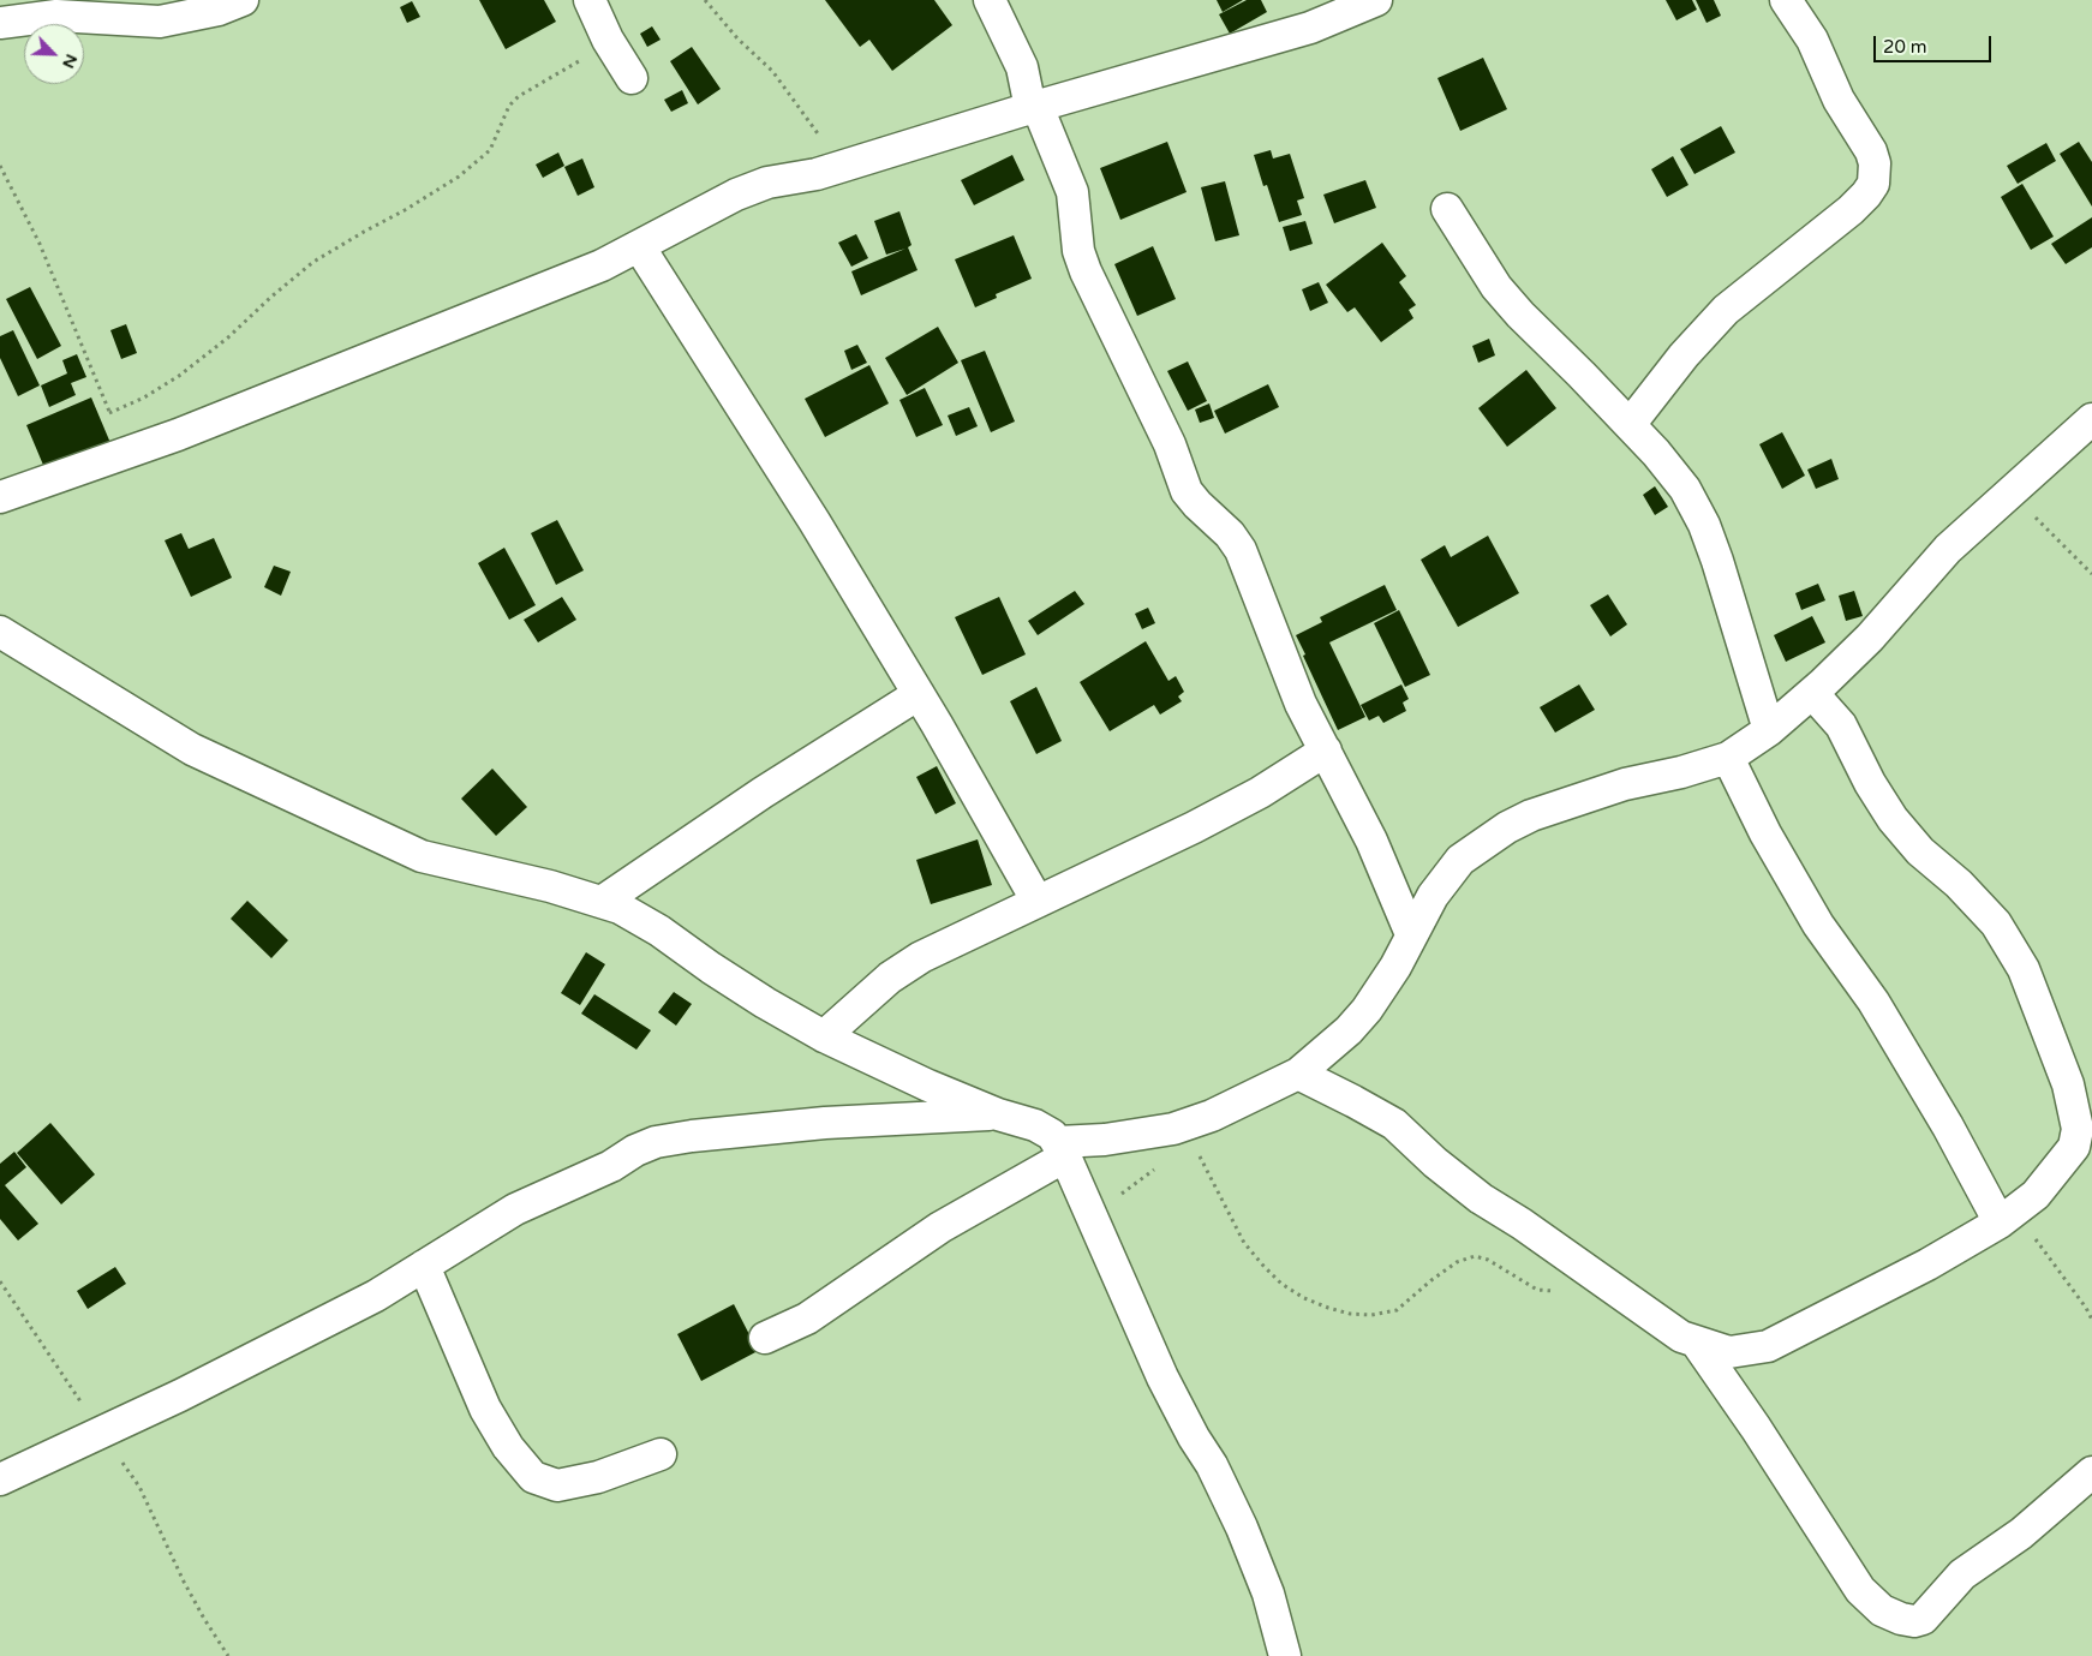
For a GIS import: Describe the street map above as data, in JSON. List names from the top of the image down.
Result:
{
  "scale_bar": "20 m",
  "north": "bottom right"
}
